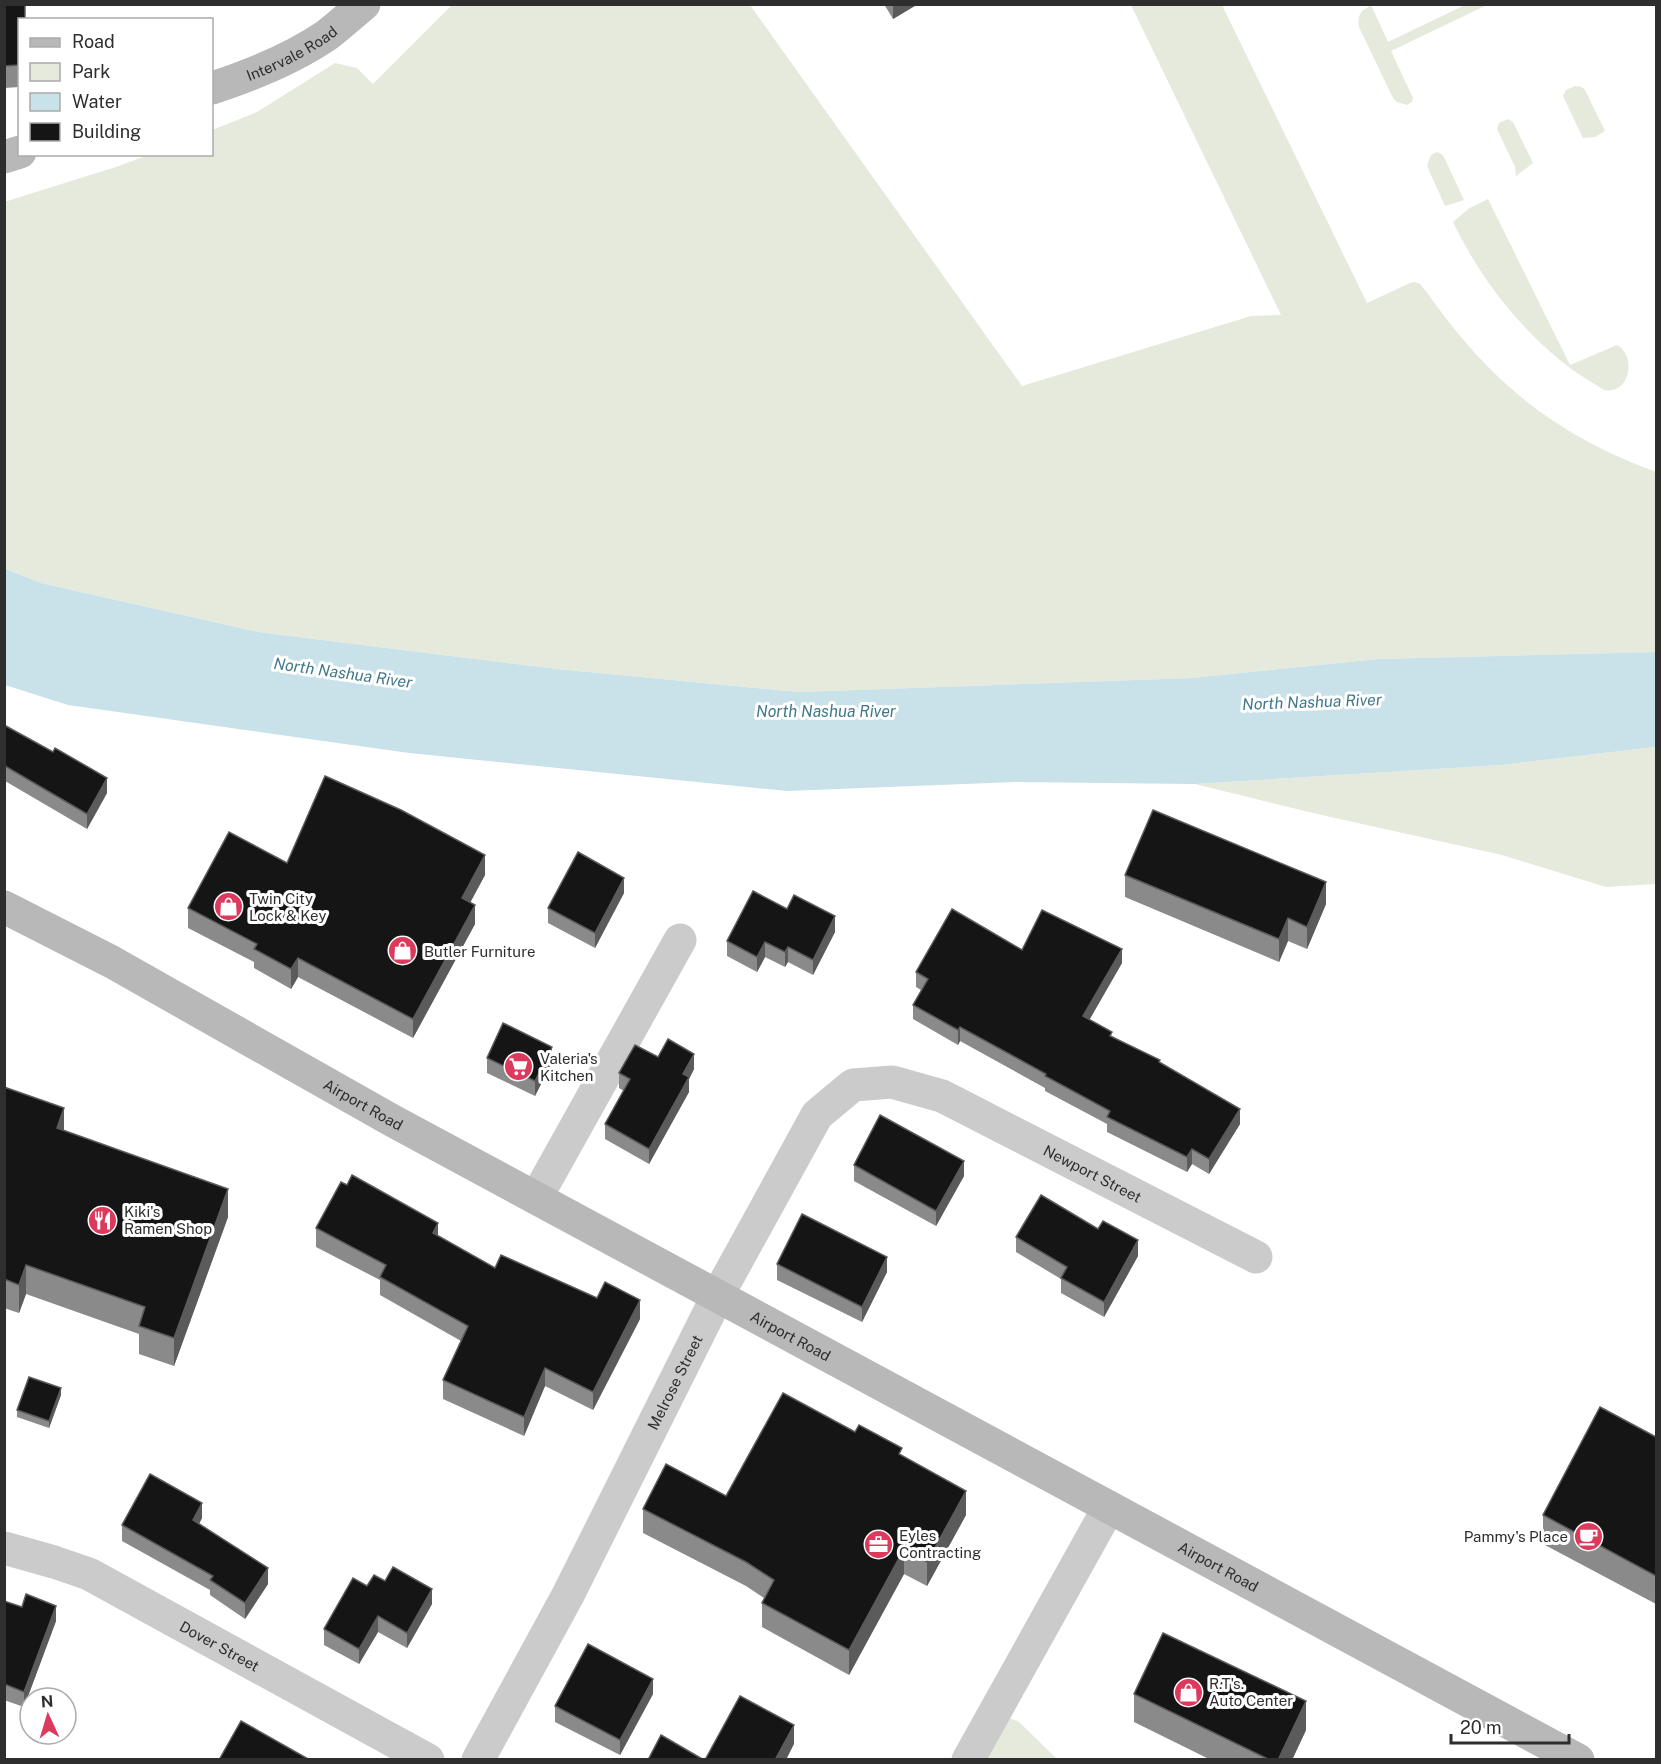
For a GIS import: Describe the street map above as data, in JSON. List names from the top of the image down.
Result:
{
  "streets": {
    "main road": ["Intervale Road", "Airport Road"],
    "street": ["Newport Street", "Melrose Street", "Dover Street"]
  },
  "crossings": [
    ["Airport Road", "Melrose Street"],
    ["Newport Street", "Melrose Street"]
  ],
  "water": ["North Nashua River"],
  "places": {
    "shop": ["Twin City Lock & Key", "Butler Furniture", "R.T's. Auto Center"],
    "supermarket": ["Valeria's Kitchen"],
    "restaurant": ["Kiki's Ramen Shop"],
    "cafe": ["Pammy's Place"],
    "office": ["Eyles Contracting"]
  },
  "legend": [
    "Road",
    "Park",
    "Water",
    "Building"
  ],
  "scale_bar": "20 m",
  "north": "top"
}
